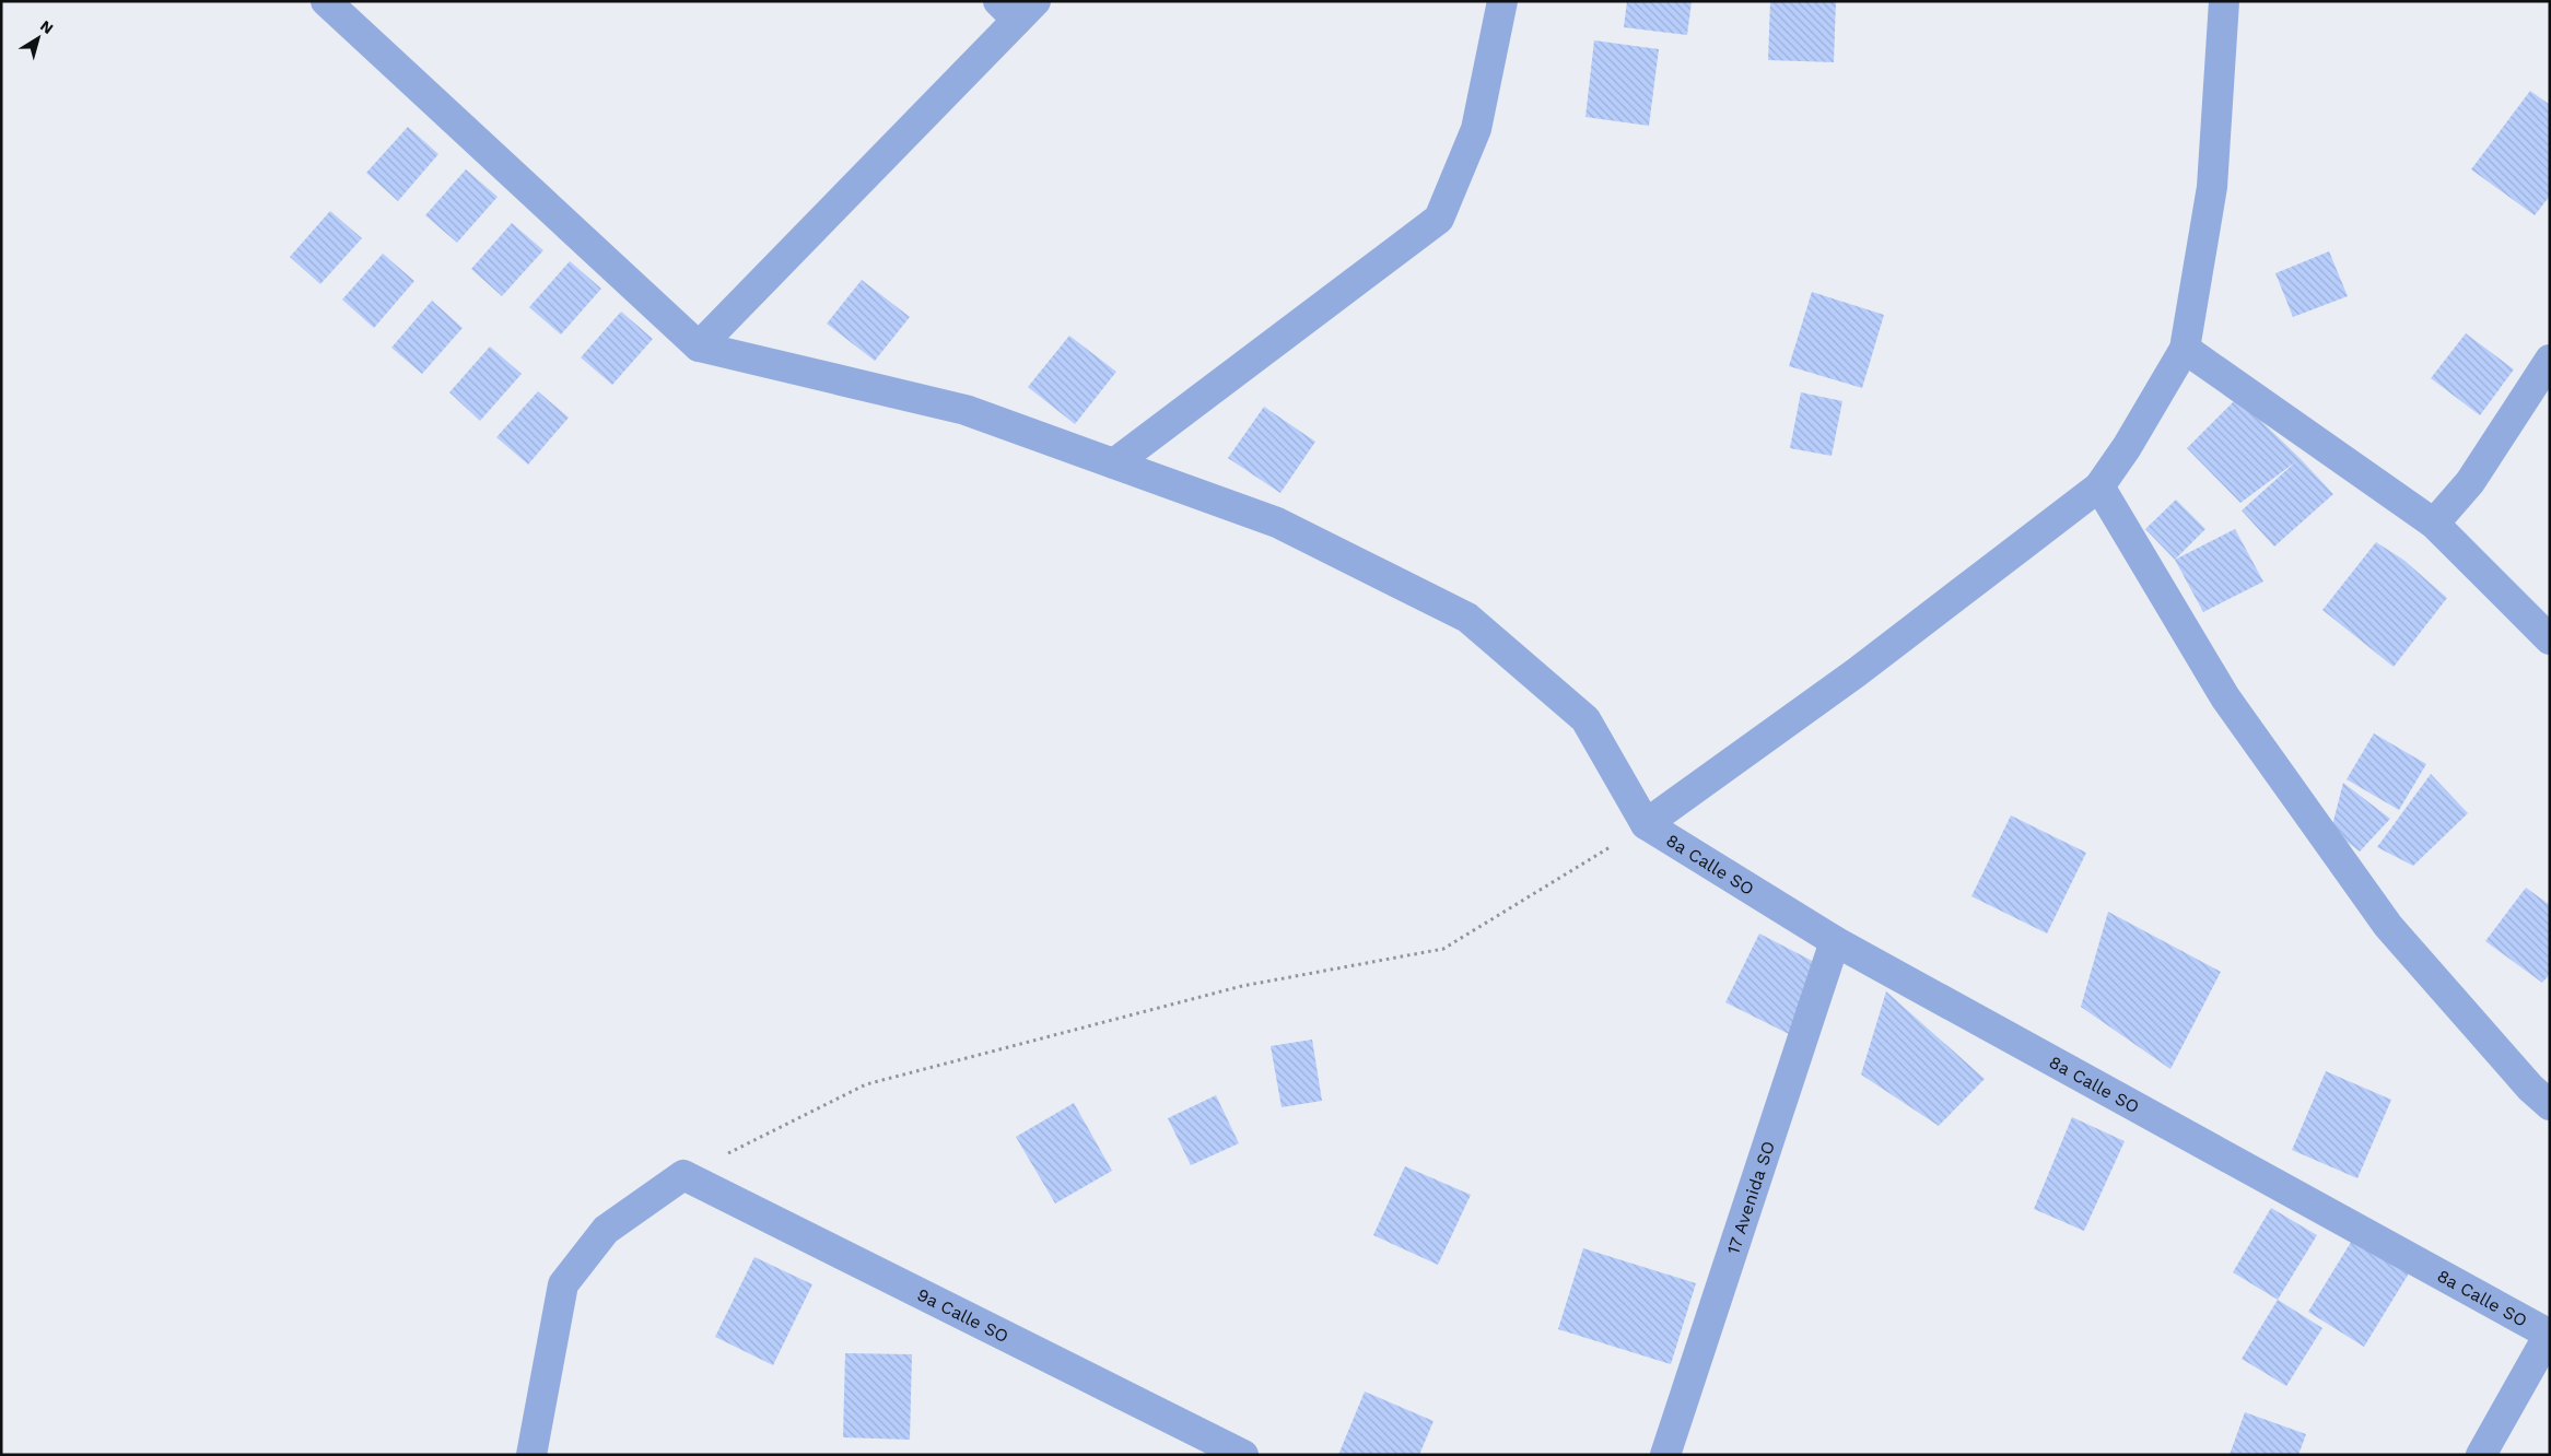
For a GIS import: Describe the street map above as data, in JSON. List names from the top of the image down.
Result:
{
  "streets": {
    "street": ["8a Calle SO", "17 Avenida SO", "9a Calle SO"]
  },
  "crossings": [
    ["8a Calle SO", "17 Avenida SO"]
  ],
  "north": "top right"
}
